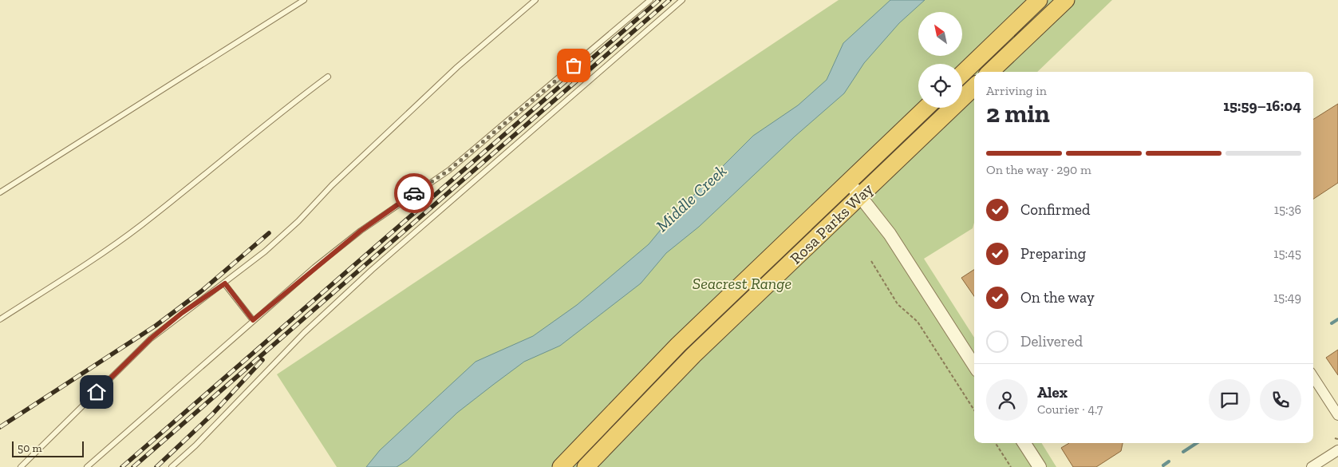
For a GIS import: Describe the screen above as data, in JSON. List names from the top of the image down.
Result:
{
  "streets": {
    "highway": ["Rosa Parks Way"]
  },
  "water": ["Middle Creek"],
  "parks": ["Seacrest Range"],
  "scale_bar": "50 m",
  "north": "top left",
  "page": {
    "heading": ["2 min", "Arriving in", "15:59–16:04"],
    "panel": ["Alex", "Courier · 4.7"],
    "bar": "On the way · 290 m",
    "list": [
      ["Confirmed", "15:36"],
      ["Preparing", "15:45"],
      ["On the way", "15:49"],
      "Delivered"
    ],
    "scale": "50 m"
  }
}
